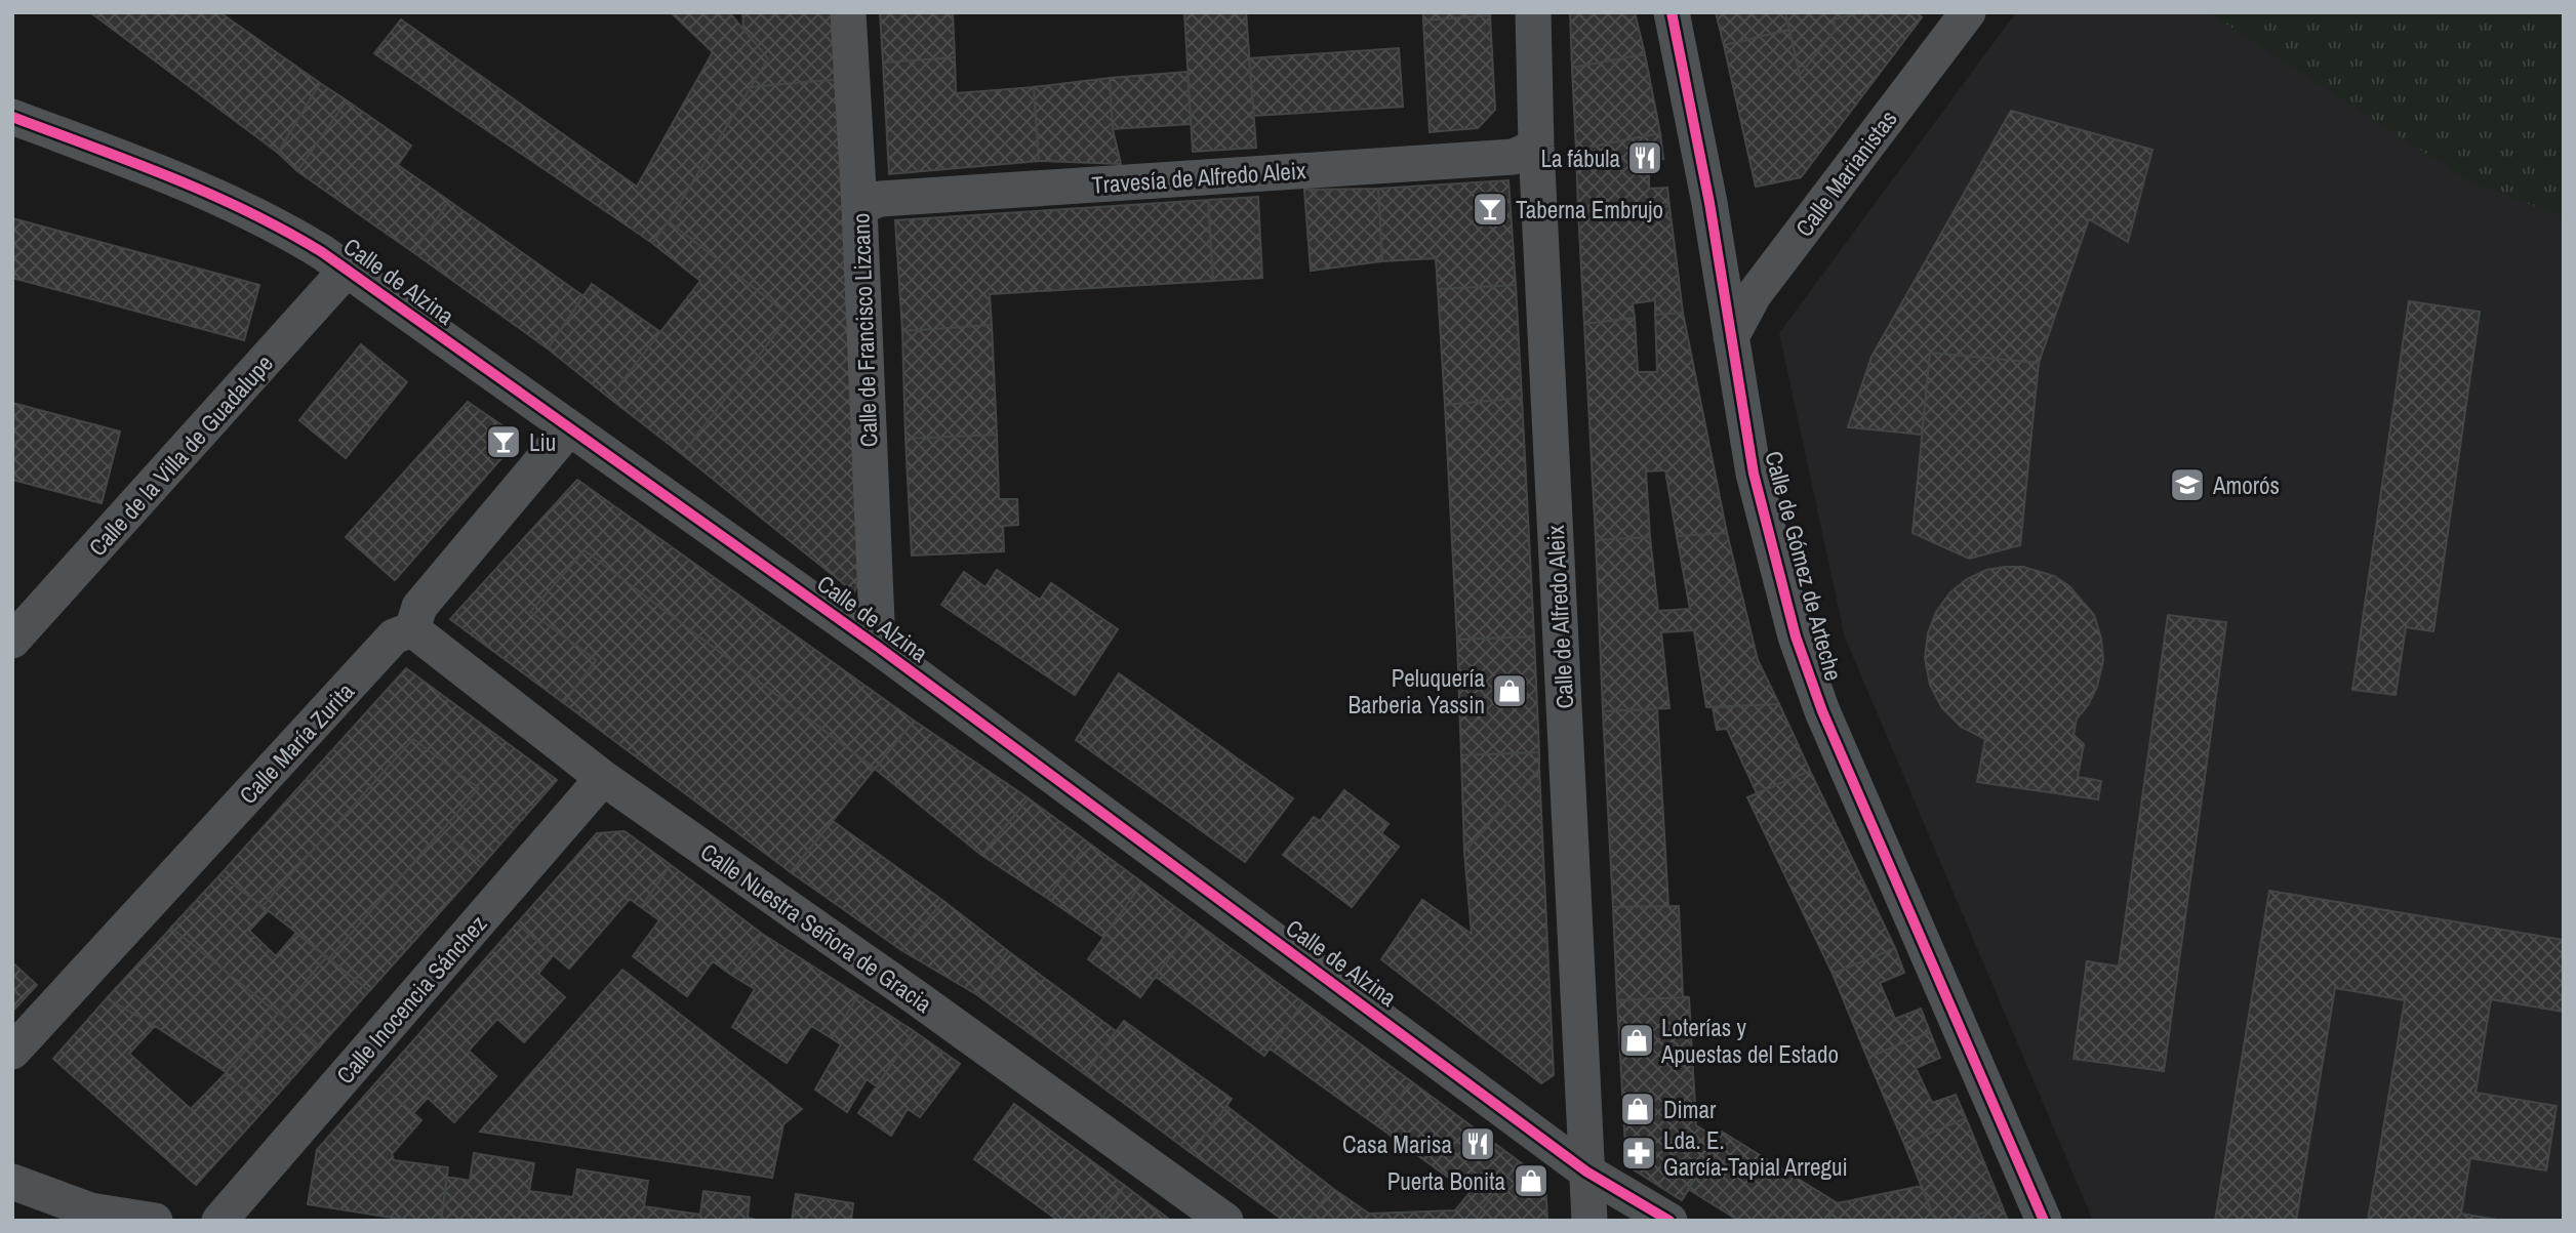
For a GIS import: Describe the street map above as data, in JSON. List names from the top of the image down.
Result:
{
  "streets": {
    "street": [
      "Calle Marianistas",
      "Travesía de Alfredo Aleix",
      "Calle de Alzina",
      "Calle de Francisco Lizcano",
      "Calle de la Villa de Guadalupe",
      "Calle de Gómez de Arteche",
      "Calle de Alfredo Aleix",
      "Calle María Zurita",
      "Calle Nuestra Señora de Gracia",
      "Calle Inocencia Sánchez"
    ]
  },
  "crossings": [
    ["Calle Marianistas", "Calle de Gómez de Arteche"],
    ["Travesía de Alfredo Aleix", "Calle de Francisco Lizcano"],
    ["Travesía de Alfredo Aleix", "Calle de Alfredo Aleix"],
    ["Calle de Alzina", "Calle de Francisco Lizcano"],
    ["Calle de Alzina", "Calle de la Villa de Guadalupe"],
    ["Calle de Alzina", "Calle de Alfredo Aleix"],
    ["Calle María Zurita", "Calle Nuestra Señora de Gracia"],
    ["Calle Nuestra Señora de Gracia", "Calle Inocencia Sánchez"]
  ],
  "places": {
    "restaurant": ["La fábula", "Casa Marisa"],
    "bar": ["Taberna Embrujo", "Liu"],
    "school or university": ["Amorós"],
    "shop": [
      "Peluquería Barberia Yassin",
      "Loterías y Apuestas del Estado",
      "Dimar",
      "Puerta Bonita"
    ],
    "pharmacy": ["Lda. E. García-Tapial Arregui"]
  }
}
